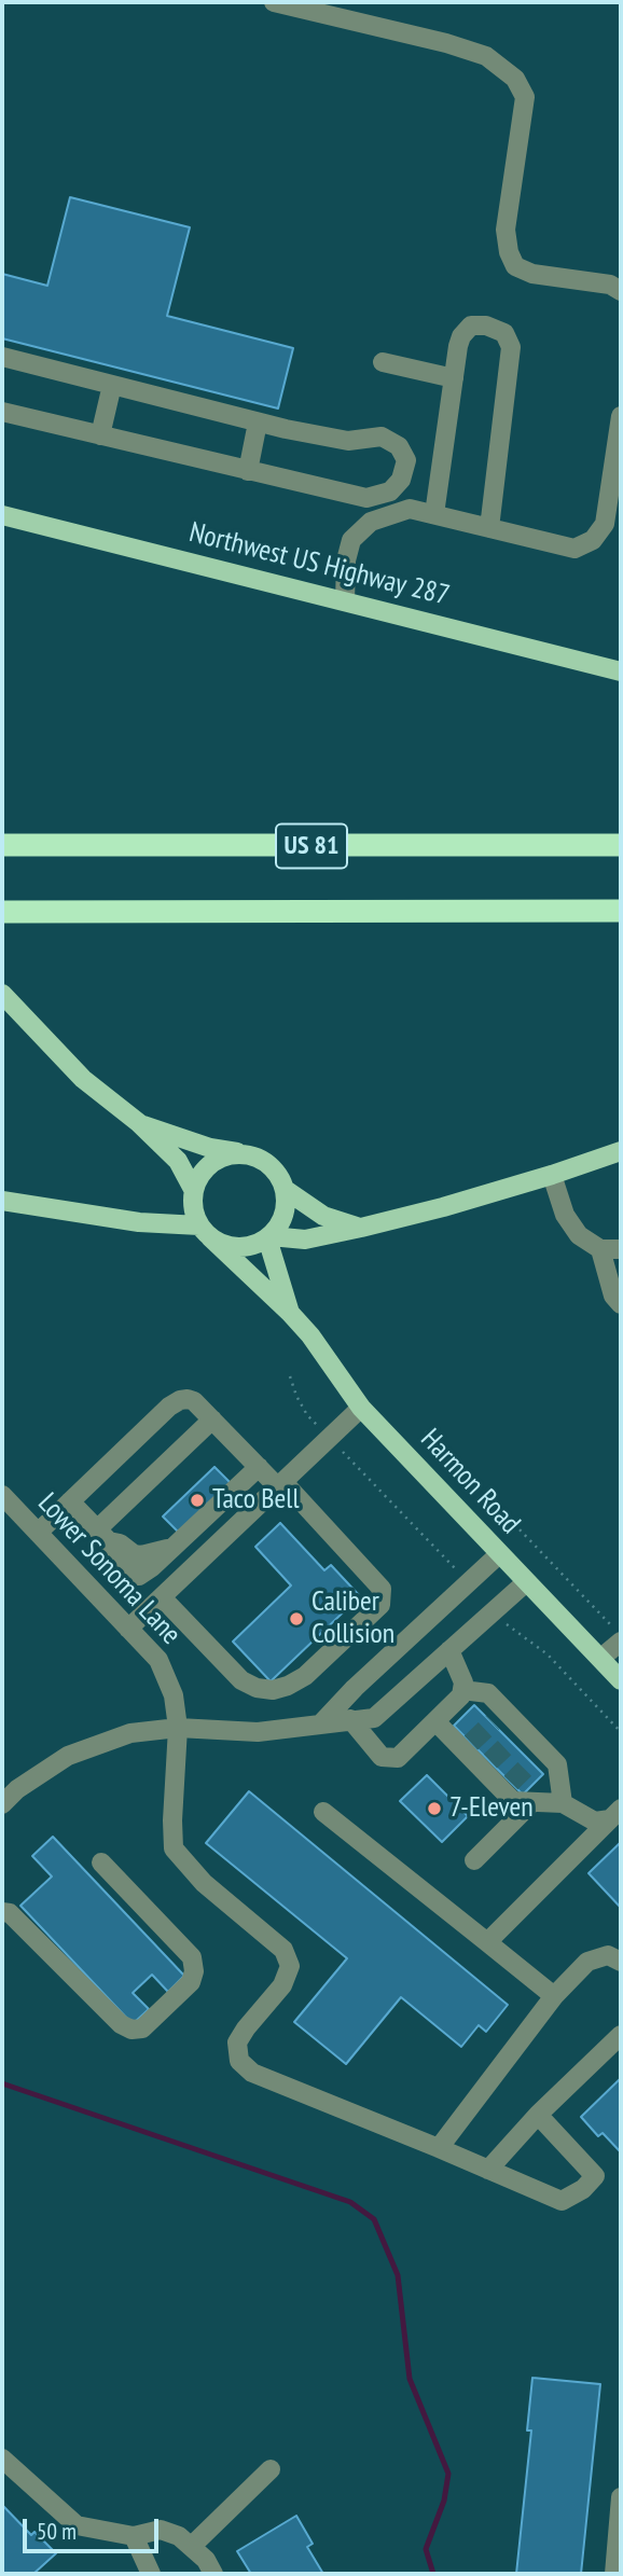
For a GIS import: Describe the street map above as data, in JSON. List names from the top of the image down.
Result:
{
  "streets": {
    "highway": ["US 81"],
    "main road": ["Northwest US Highway 287", "Harmon Road"],
    "street": ["Lower Sonoma Lane"]
  },
  "places": ["Taco Bell", "Caliber Collision", "7-Eleven"],
  "scale_bar": "50 m"
}
